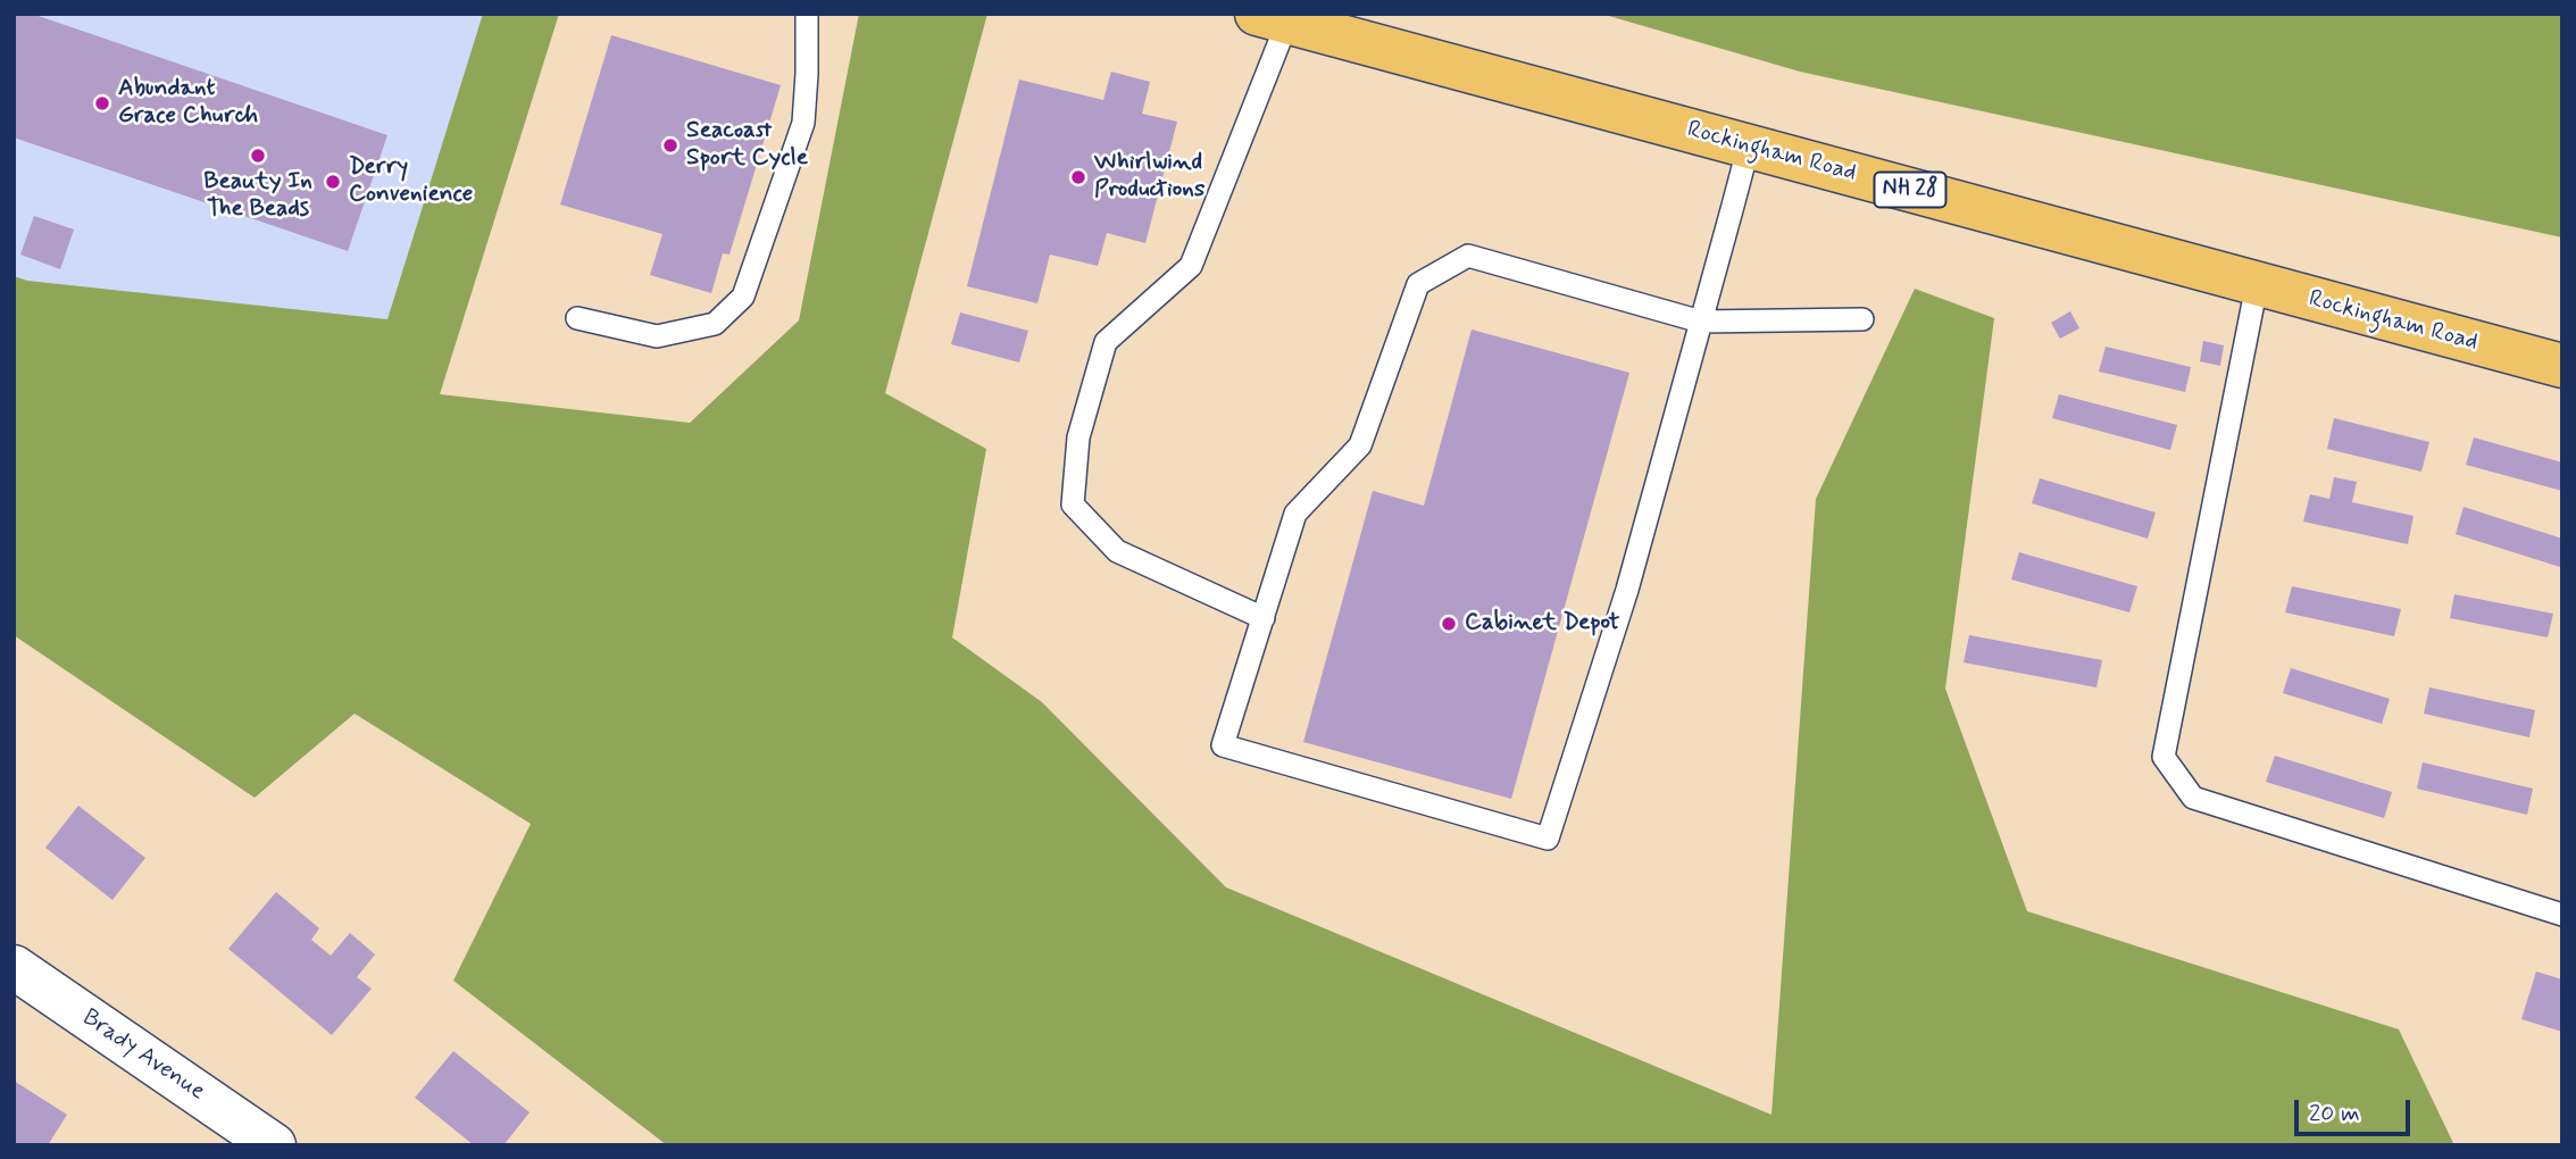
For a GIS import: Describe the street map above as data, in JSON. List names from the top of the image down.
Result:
{
  "streets": {
    "main road": ["Rockingham Road", "NH 28"],
    "street": ["Brady Avenue"]
  },
  "places": [
    "Abundant Grace Church",
    "Seacoast Sport Cycle",
    "Beauty In The Beads",
    "Whirlwind Productions",
    "Derry Convenience",
    "Cabinet Depot"
  ],
  "scale_bar": "20 m"
}
